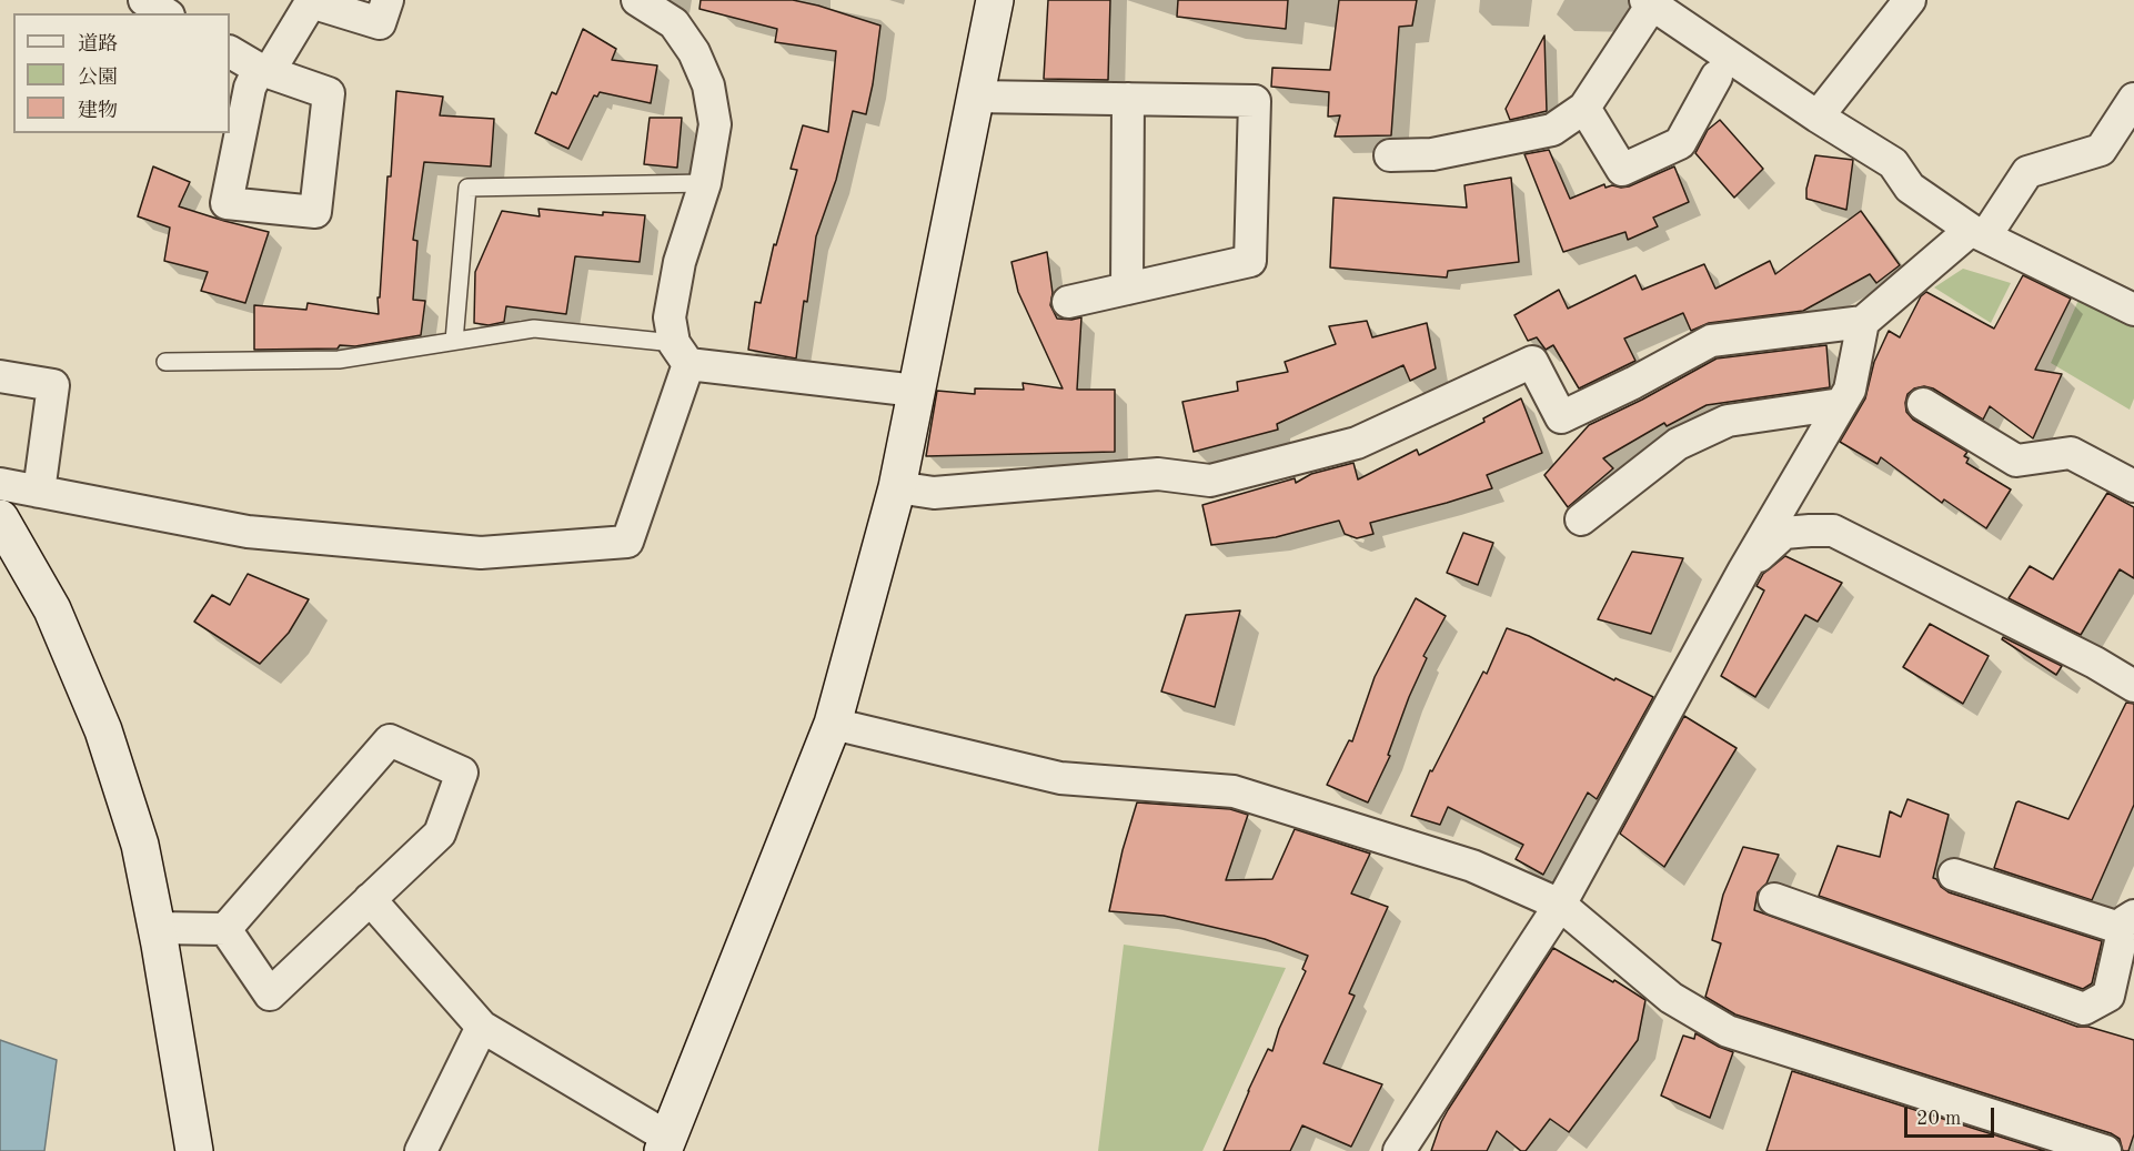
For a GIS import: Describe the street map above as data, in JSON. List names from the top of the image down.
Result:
{
  "legend": ["道路", "公園", "建物"],
  "scale_bar": "20 m"
}
